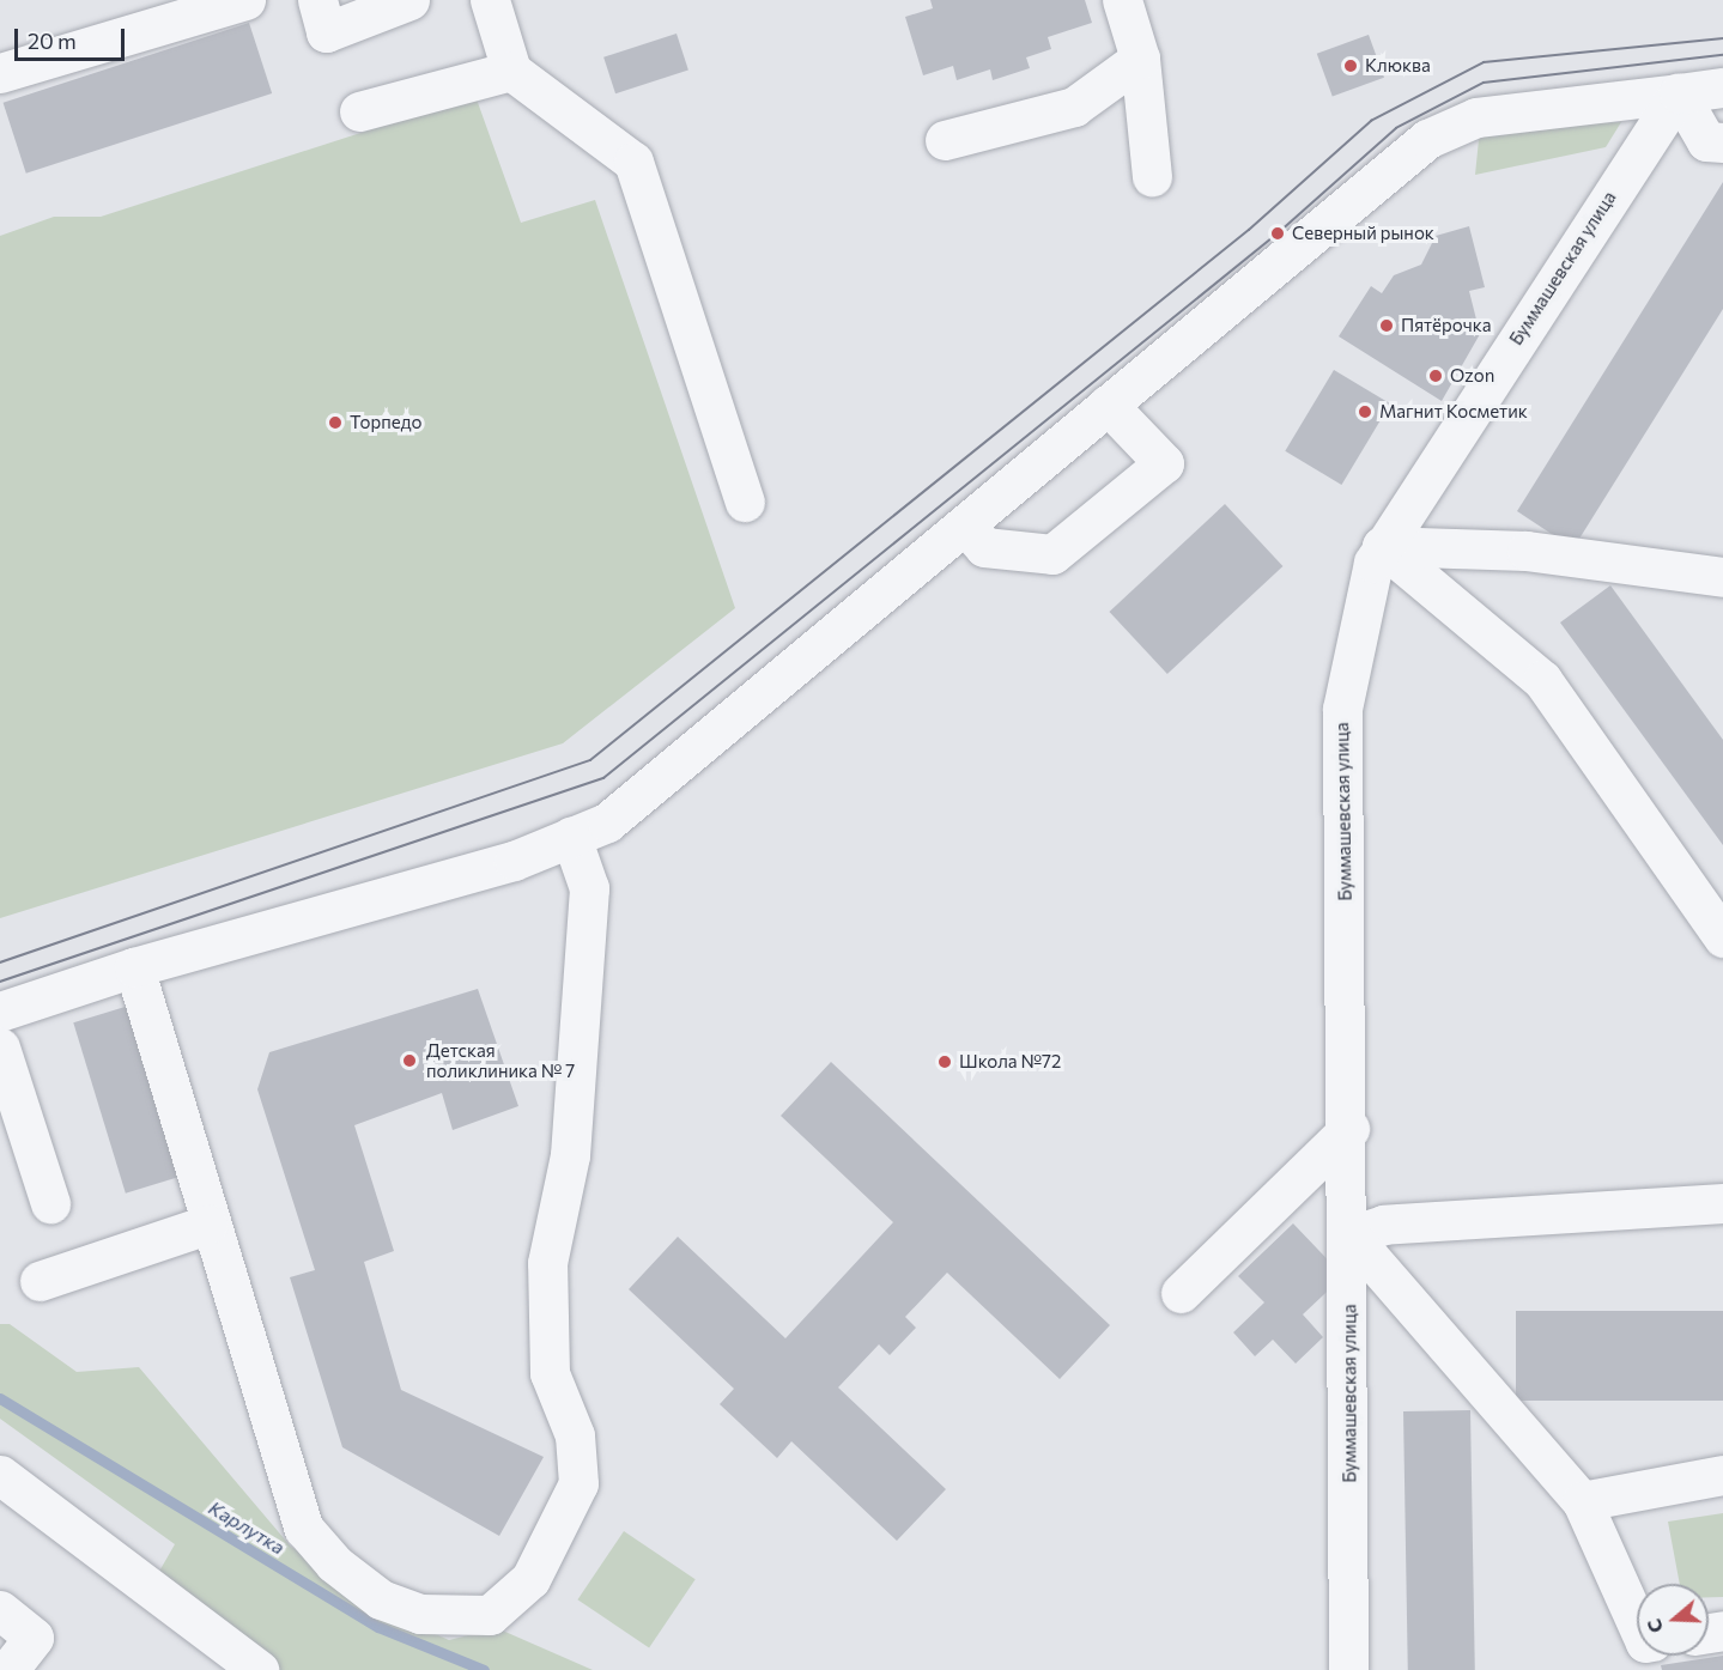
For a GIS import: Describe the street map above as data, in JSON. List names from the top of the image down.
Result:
{
  "streets": {
    "street": ["Буммашевская улица"]
  },
  "water": ["Карлутка"],
  "places": [
    "Клюква",
    "Северный рынок",
    "Пятёрочка",
    "Ozon",
    "Магнит Косметик",
    "Торпедо",
    "Детская поликлиника № 7",
    "Школа №72"
  ],
  "scale_bar": "20 m",
  "north": "left"
}
